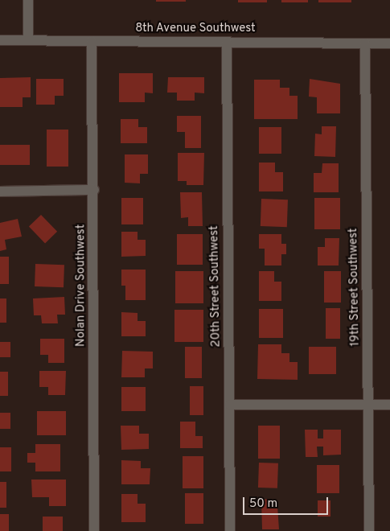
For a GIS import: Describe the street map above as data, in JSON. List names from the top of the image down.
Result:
{
  "streets": {
    "street": [
      "8th Avenue Southwest",
      "Nolan Drive Southwest",
      "20th Street Southwest",
      "19th Street Southwest"
    ]
  },
  "crossings": [
    ["8th Avenue Southwest", "Nolan Drive Southwest"],
    ["8th Avenue Southwest", "20th Street Southwest"],
    ["8th Avenue Southwest", "19th Street Southwest"]
  ],
  "scale_bar": "50 m"
}
